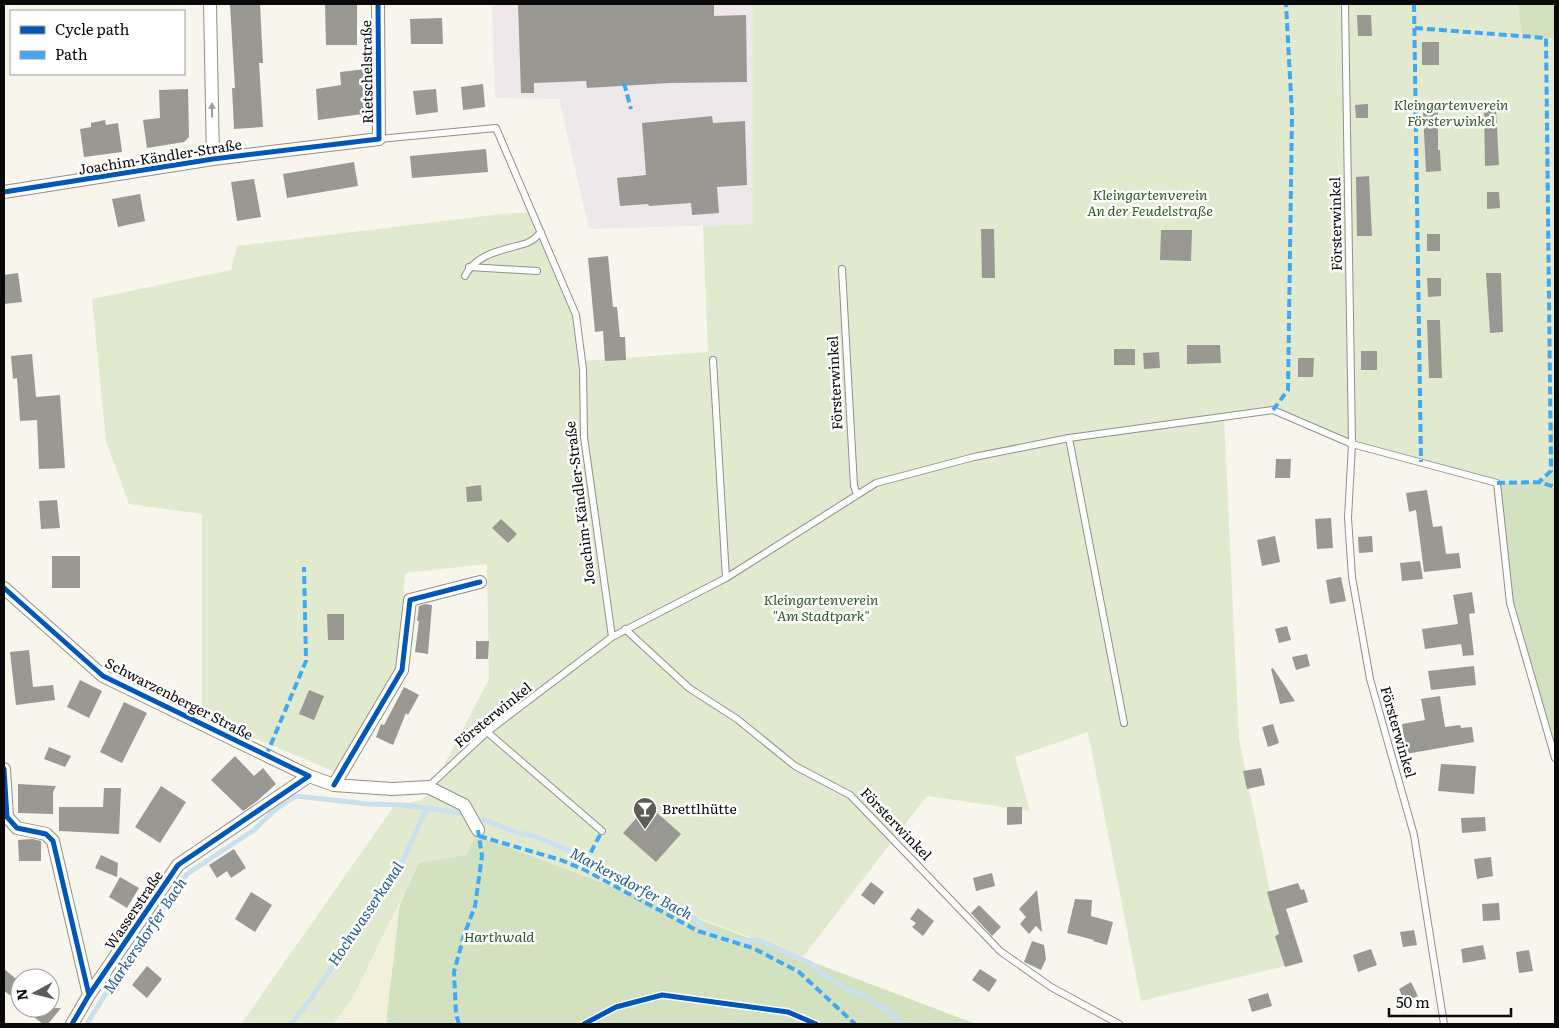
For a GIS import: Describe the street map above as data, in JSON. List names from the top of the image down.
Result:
{
  "streets": {
    "street": [
      "Rietschelstraße",
      "Joachim-Kändler-Straße",
      "Schwarzenberger Straße",
      "Wasserstraße"
    ],
    "lane": ["Försterwinkel"]
  },
  "crossings": [
    ["Rietschelstraße", "Joachim-Kändler-Straße"],
    ["Joachim-Kändler-Straße", "Försterwinkel"],
    ["Försterwinkel", "Schwarzenberger Straße"],
    ["Schwarzenberger Straße", "Wasserstraße"]
  ],
  "water": ["Markersdorfer Bach", "Hochwasserkanal"],
  "parks": [
    "Kleingartenverein Försterwinkel",
    "Kleingartenverein An der Feudelstraße",
    "Kleingartenverein \"Am Stadtpark\"",
    "Harthwald"
  ],
  "places": {
    "bar": ["Brettlhütte"]
  },
  "legend": ["Cycle path", "Path"],
  "scale_bar": "50 m",
  "north": "left"
}
